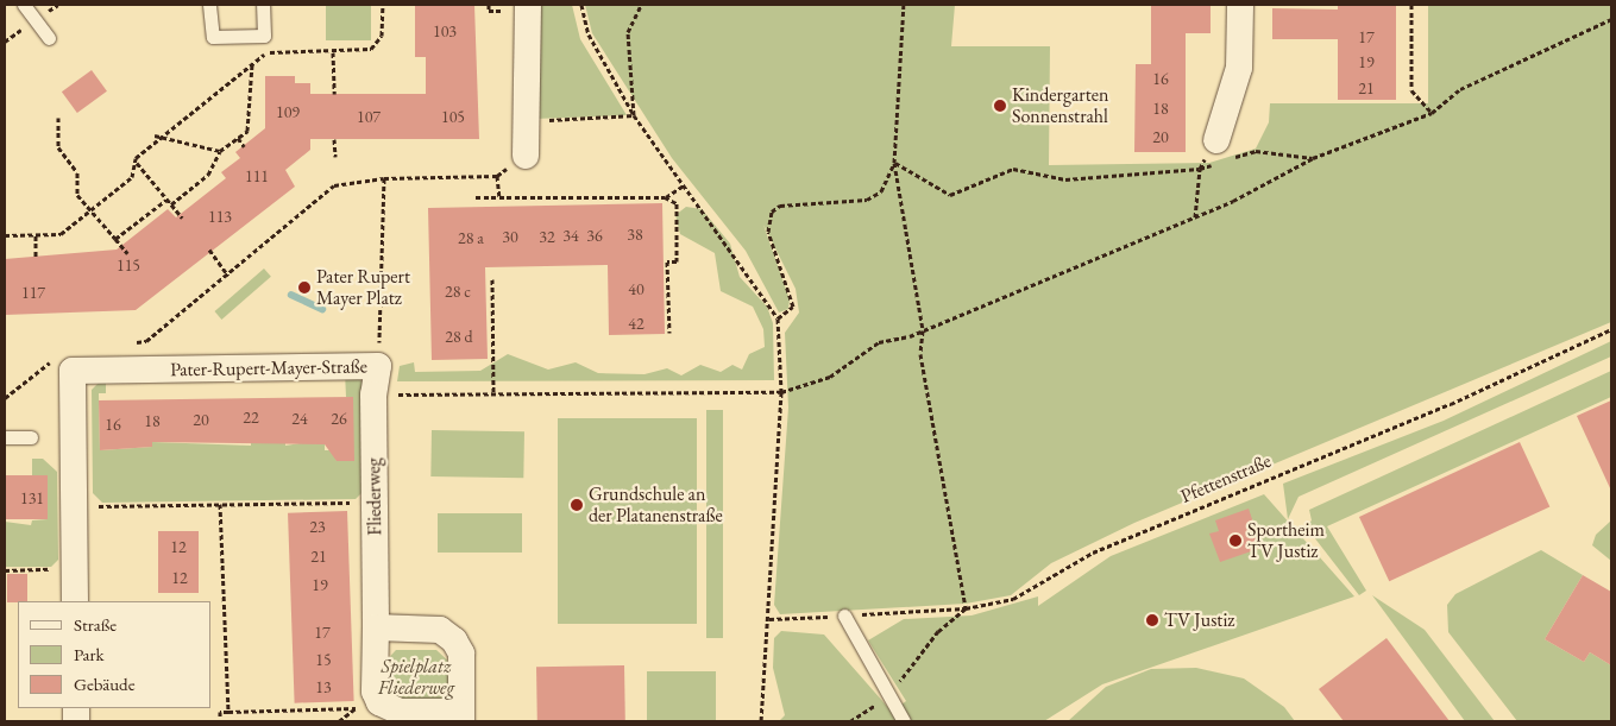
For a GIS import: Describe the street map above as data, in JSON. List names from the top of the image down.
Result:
{
  "streets": {
    "street": ["Pater-Rupert-Mayer-Straße", "Fliederweg"],
    "path": ["Pfettenstraße"]
  },
  "crossings": [
    ["Pater-Rupert-Mayer-Straße", "Fliederweg"]
  ],
  "parks": ["Spielplatz Fliederweg"],
  "places": [
    "Kindergarten Sonnenstrahl",
    "Pater Rupert Mayer Platz",
    "Grundschule an der Platanenstraße",
    "Sportheim TV Justiz",
    "TV Justiz"
  ],
  "house_numbers": [
    "103",
    "17",
    "19",
    "16",
    "21",
    "18",
    "109",
    "107",
    "105",
    "20",
    "111",
    "113",
    "38",
    "34",
    "36",
    "30",
    "32",
    "28 a",
    "115",
    "40",
    "28 c",
    "117",
    "42",
    "28 d",
    "22",
    "24",
    "26",
    "20",
    "18",
    "16",
    "131",
    "23",
    "12",
    "21",
    "12",
    "19",
    "17",
    "15",
    "13"
  ],
  "legend": ["Straße", "Park", "Gebäude"]
}
